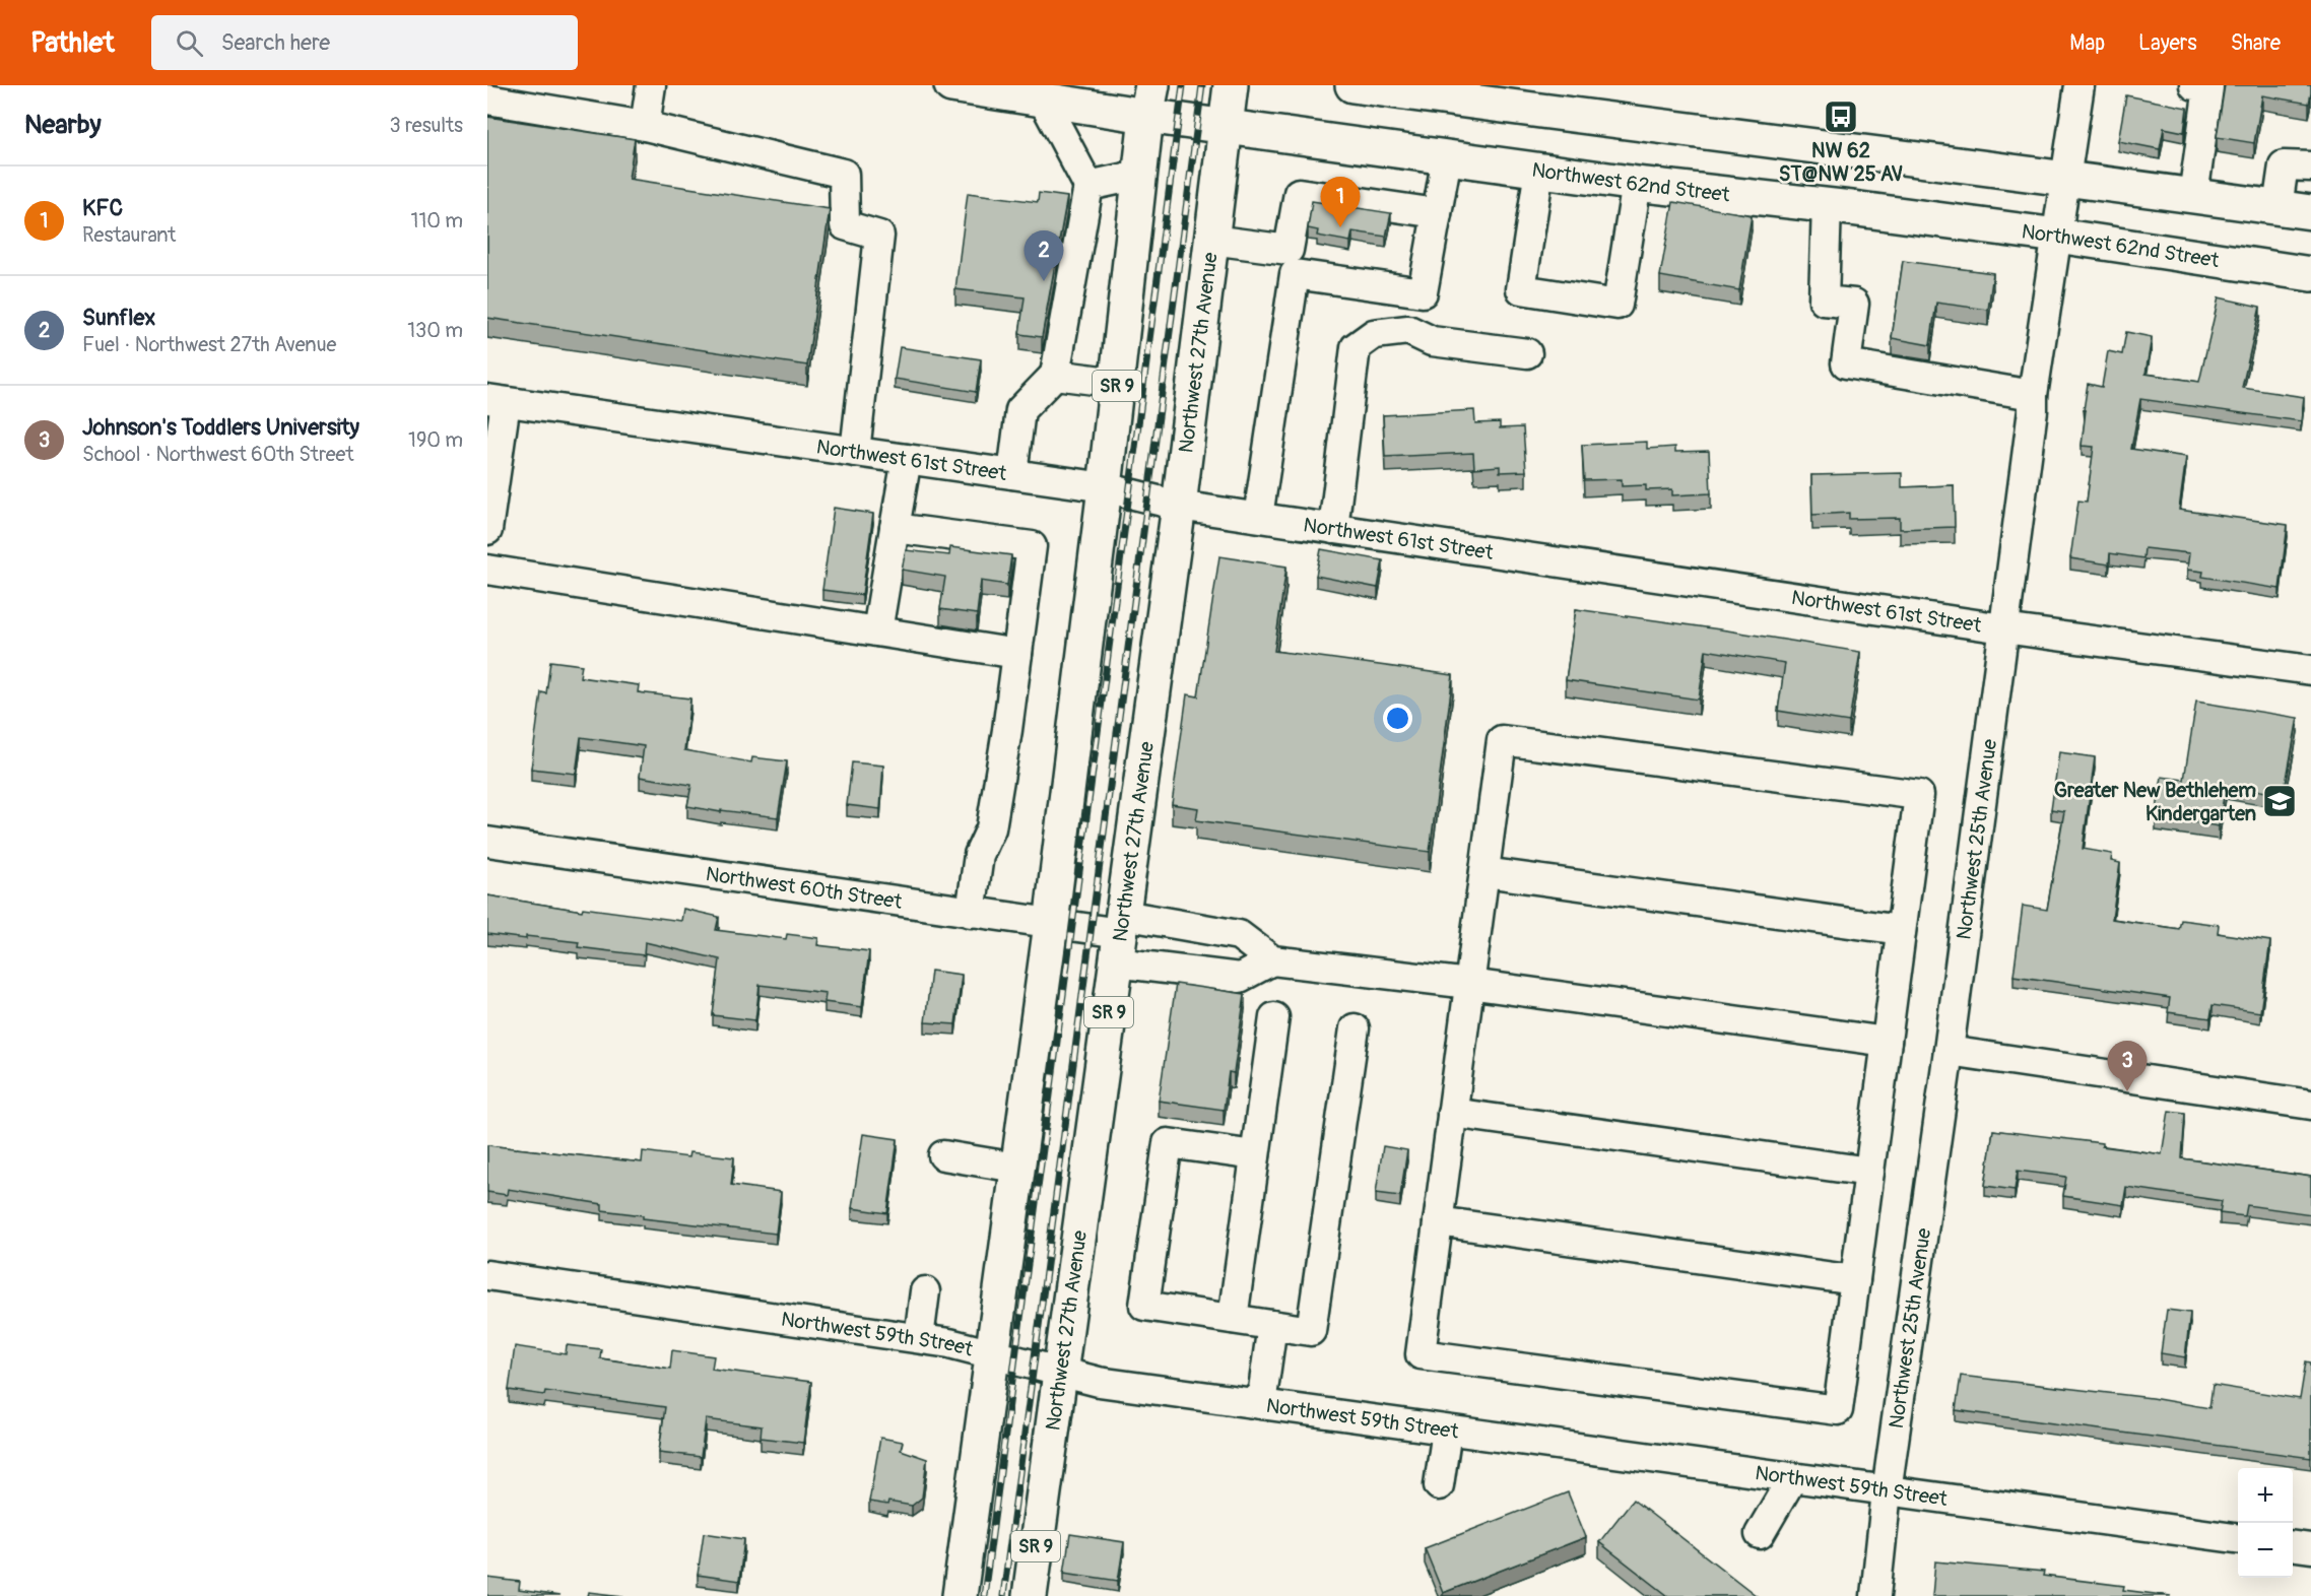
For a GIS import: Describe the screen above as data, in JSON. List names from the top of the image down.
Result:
{
  "streets": {
    "main road": ["Northwest 62nd Street", "Northwest 27th Avenue", "SR 9"],
    "street": [
      "Northwest 61st Street",
      "Northwest 25th Avenue",
      "Northwest 60th Street",
      "Northwest 59th Street"
    ]
  },
  "crossings": [
    ["Northwest 62nd Street", "Northwest 27th Avenue"],
    ["Northwest 62nd Street", "SR 9"],
    ["Northwest 62nd Street", "Northwest 25th Avenue"],
    ["Northwest 27th Avenue", "Northwest 61st Street"],
    ["Northwest 27th Avenue", "Northwest 60th Street"],
    ["Northwest 27th Avenue", "Northwest 59th Street"],
    ["SR 9", "Northwest 61st Street"],
    ["SR 9", "Northwest 60th Street"],
    ["SR 9", "Northwest 59th Street"],
    ["Northwest 61st Street", "Northwest 25th Avenue"],
    ["Northwest 25th Avenue", "Northwest 59th Street"]
  ],
  "places": {
    "bus stop": ["NW 62 ST@NW 25 AV"],
    "school or university": ["Greater New Bethlehem Kindergarten"]
  },
  "page": {
    "header": "Pathlet",
    "search": "Search here",
    "nav": ["Map", "Layers", "Share"],
    "heading": ["Nearby", "3 results"],
    "list": [
      {
        "mark": "1",
        "name": "KFC",
        "note": "Restaurant",
        "value": "110 m"
      },
      {
        "mark": "2",
        "name": "Sunflex",
        "note": "Fuel · Northwest 27th Avenue",
        "value": "130 m"
      },
      {
        "mark": "3",
        "name": "Johnson's Toddlers University",
        "note": "School · Northwest 60th Street",
        "value": "190 m"
      }
    ],
    "pins": ["1", "2", "3"],
    "map_buttons": ["+", "−"]
  }
}
